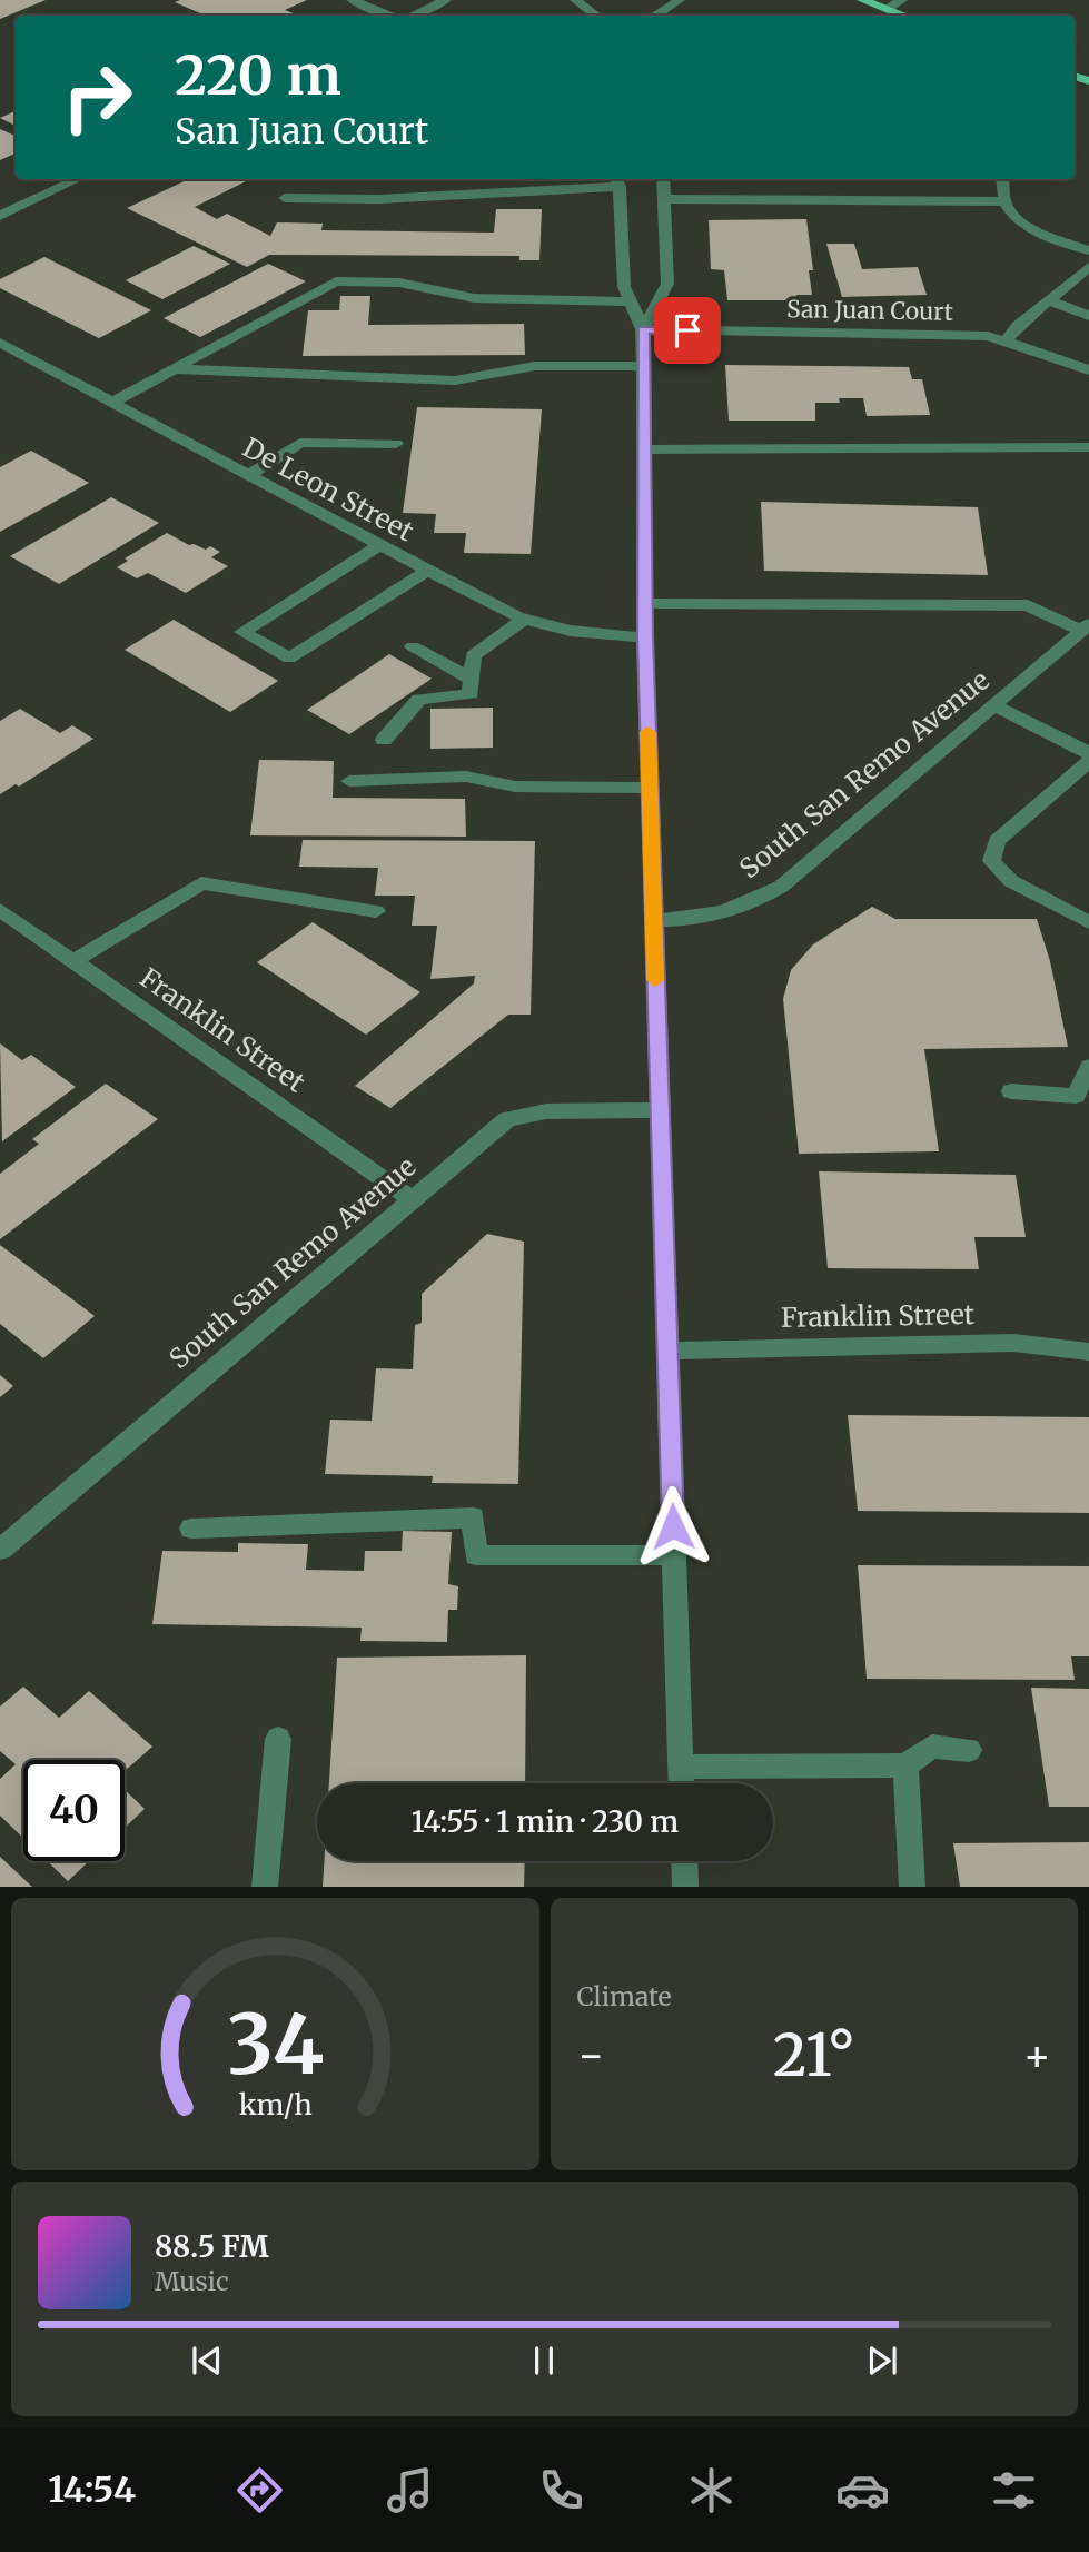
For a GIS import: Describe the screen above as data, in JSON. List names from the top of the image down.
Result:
{
  "streets": {
    "street": [
      "San Juan Court",
      "De Leon Street",
      "South San Remo Avenue",
      "Franklin Street"
    ]
  },
  "crossings": [
    ["South San Remo Avenue", "Franklin Street"]
  ],
  "page": {
    "turn": ["220 m", "San Juan Court"],
    "limit": "40",
    "trip": "14:55 · 1 min · 230 m",
    "tile": "Climate",
    "heat": ["−", "21°", "+"],
    "song": ["88.5 FM", "Music"],
    "tabs": "14:54",
    "gauge": ["34", "km/h"]
  }
}
